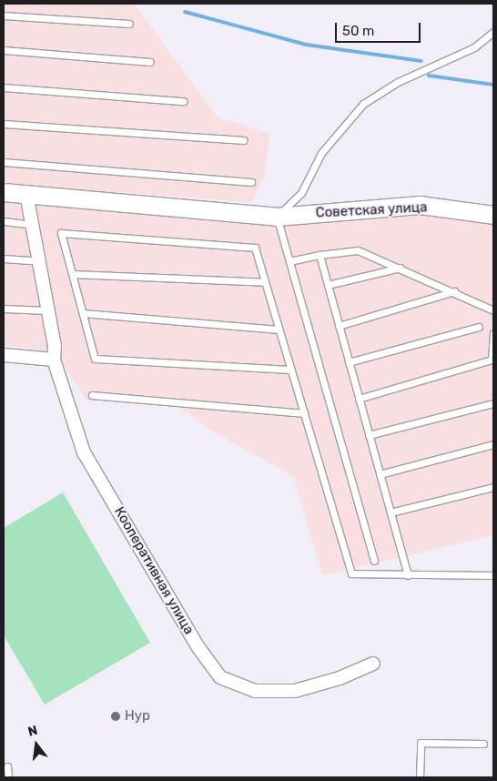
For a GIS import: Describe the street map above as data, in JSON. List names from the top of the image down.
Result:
{
  "streets": {
    "main road": ["Советская улица"],
    "street": ["Кооперативная улица"]
  },
  "crossings": [
    ["Советская улица", "Кооперативная улица"]
  ],
  "places": ["Нур"],
  "scale_bar": "50 m",
  "north": "top"
}
